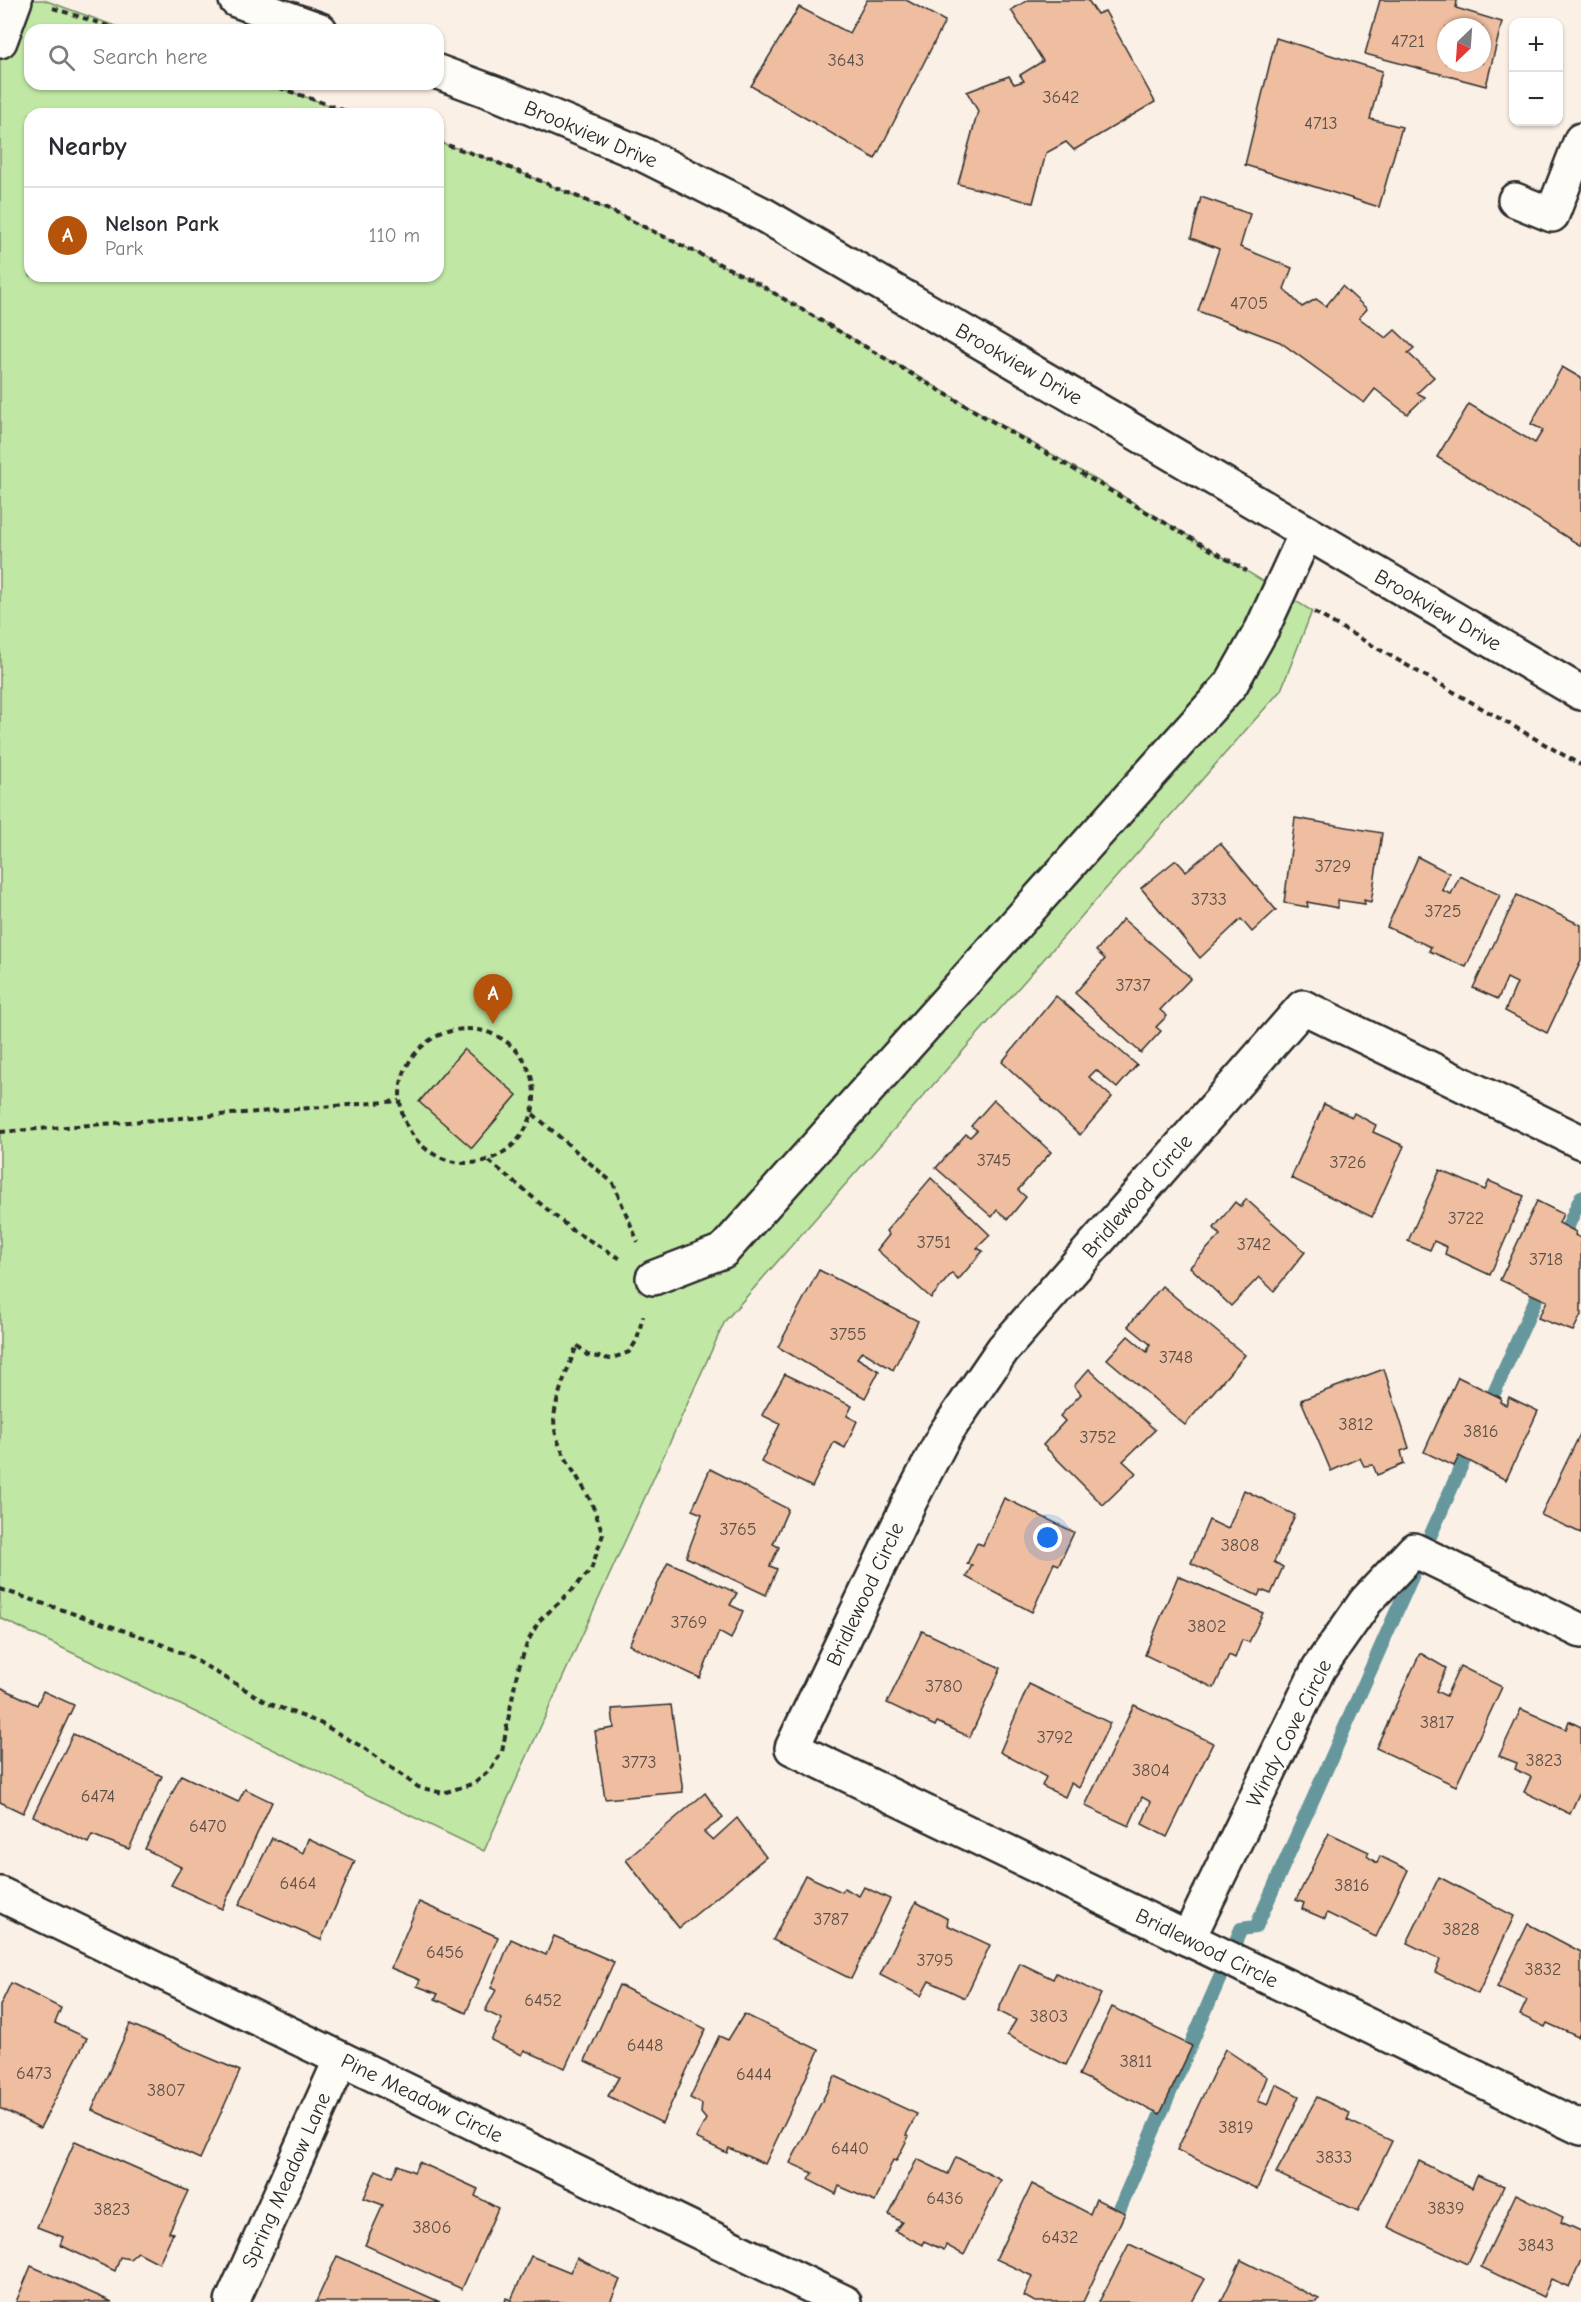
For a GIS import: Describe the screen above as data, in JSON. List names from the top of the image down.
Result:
{
  "streets": {
    "street": [
      "Brookview Drive",
      "Bridlewood Circle",
      "Windy Cove Circle",
      "Pine Meadow Circle",
      "Spring Meadow Lane"
    ]
  },
  "crossings": [
    ["Bridlewood Circle", "Windy Cove Circle"],
    ["Pine Meadow Circle", "Spring Meadow Lane"]
  ],
  "house_numbers": [
    "4721",
    "3643",
    "3642",
    "4713",
    "4705",
    "3729",
    "3733",
    "3725",
    "3737",
    "3745",
    "3726",
    "3722",
    "3751",
    "3742",
    "3718",
    "3755",
    "3748",
    "3812",
    "3816",
    "3752",
    "3765",
    "3808",
    "3769",
    "3802",
    "3780",
    "3817",
    "3792",
    "3823",
    "3773",
    "3804",
    "6474",
    "6470",
    "6464",
    "3816",
    "3787",
    "3828",
    "6456",
    "3795",
    "3832",
    "6452",
    "3803",
    "6448",
    "3811",
    "6473",
    "6444",
    "3807",
    "3819",
    "6440",
    "3833",
    "6436",
    "3839",
    "3823",
    "3806",
    "6432",
    "3843"
  ],
  "north": "bottom left",
  "page": {
    "map_buttons": ["+", "−"],
    "search": "Search here",
    "heading": "Nearby",
    "list": [
      {
        "mark": "A",
        "name": "Nelson Park",
        "note": "Park",
        "value": "110 m"
      }
    ],
    "pins": "A"
  }
}
